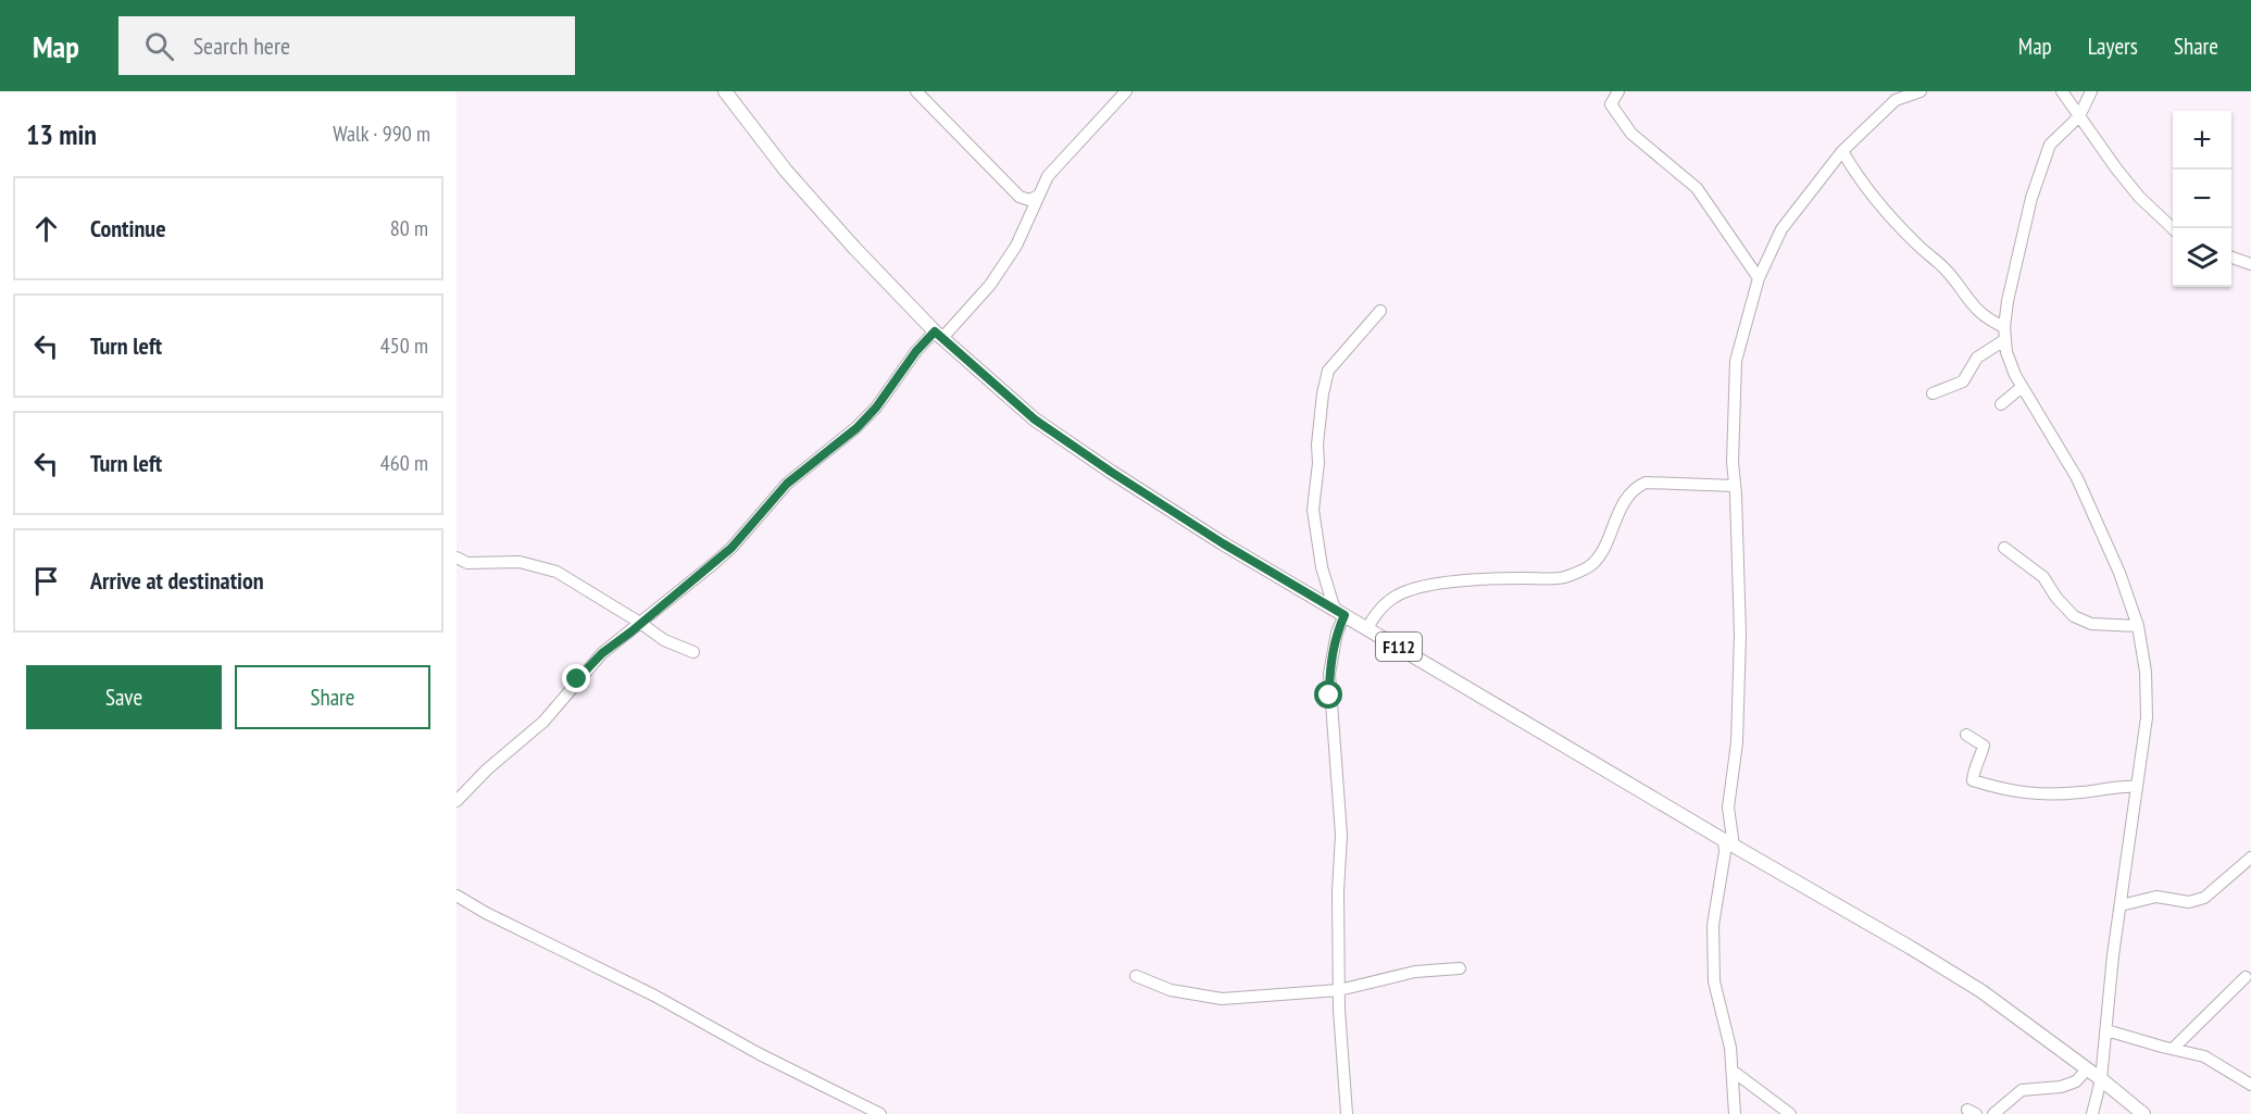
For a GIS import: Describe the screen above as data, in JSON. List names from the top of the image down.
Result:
{
  "streets": {
    "main road": ["F112"]
  },
  "page": {
    "header": "Map",
    "search": "Search here",
    "nav": ["Map", "Layers", "Share"],
    "heading": ["13 min", "Walk · 990 m"],
    "map_buttons": ["+", "−"],
    "list": [
      ["Continue", "80 m"],
      ["Turn left", "450 m"],
      ["Turn left", "460 m"],
      "Arrive at destination"
    ],
    "buttons": ["Save", "Share"]
  }
}
